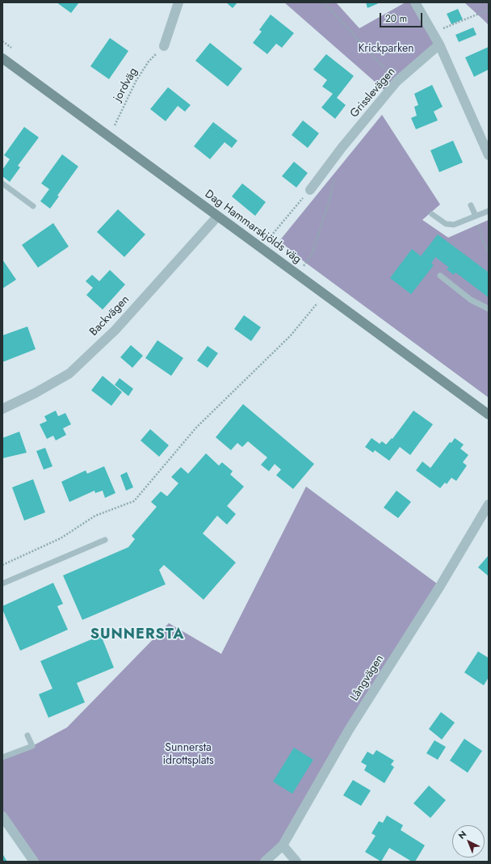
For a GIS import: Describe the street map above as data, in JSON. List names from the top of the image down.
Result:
{
  "streets": {
    "main road": ["Dag Hammarskjölds väg"],
    "street": ["Grisslevägen", "Backvägen", "Långvägen"],
    "path": ["jordväg"]
  },
  "crossings": [
    ["jordväg", "Dag Hammarskjölds väg"],
    ["Dag Hammarskjölds väg", "Backvägen"]
  ],
  "districts": ["SUNNERSTA"],
  "parks": ["Krickparken", "Sunnersta idrottsplats"],
  "scale_bar": "20 m",
  "north": "top left"
}
